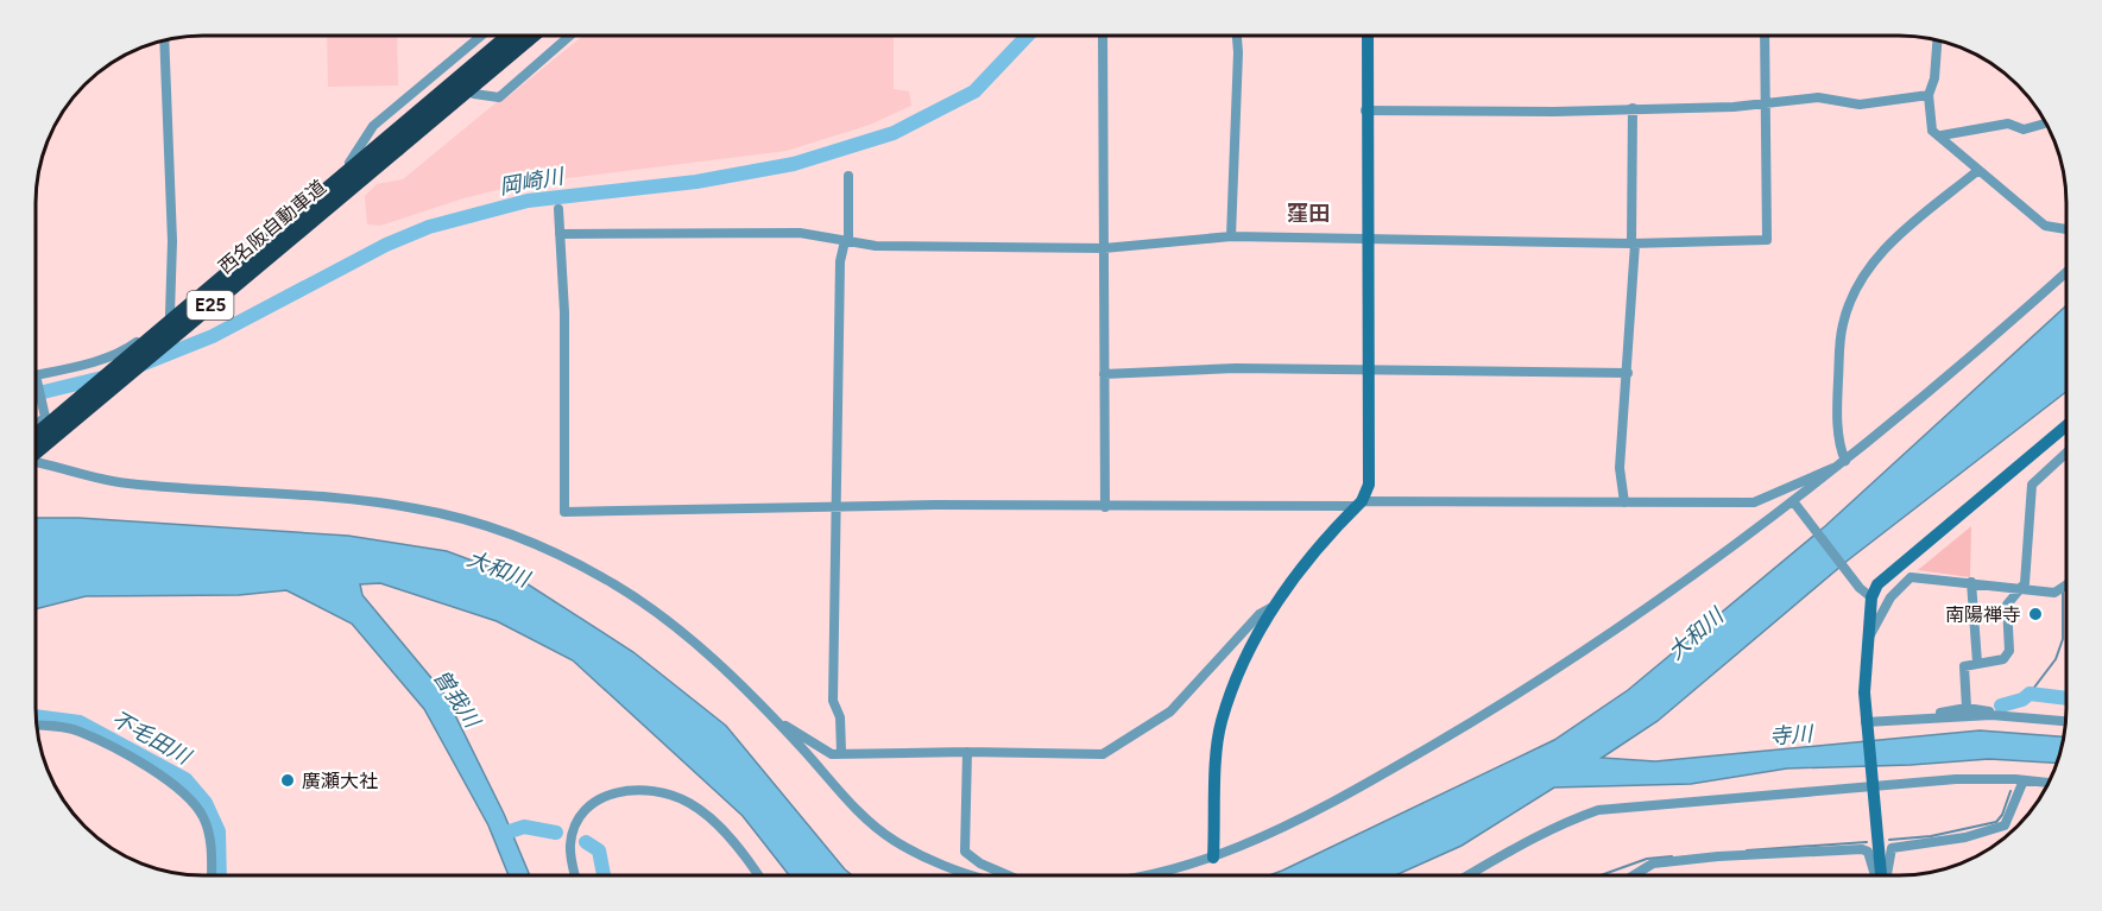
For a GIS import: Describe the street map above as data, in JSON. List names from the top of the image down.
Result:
{
  "streets": {
    "highway": ["西名阪自動車道", "E25"]
  },
  "districts": ["窪田"],
  "water": [
    "岡崎川",
    "大和川",
    "曽我川",
    "寺川",
    "不毛田川"
  ],
  "places": ["南陽禅寺", "廣瀬大社"]
}
